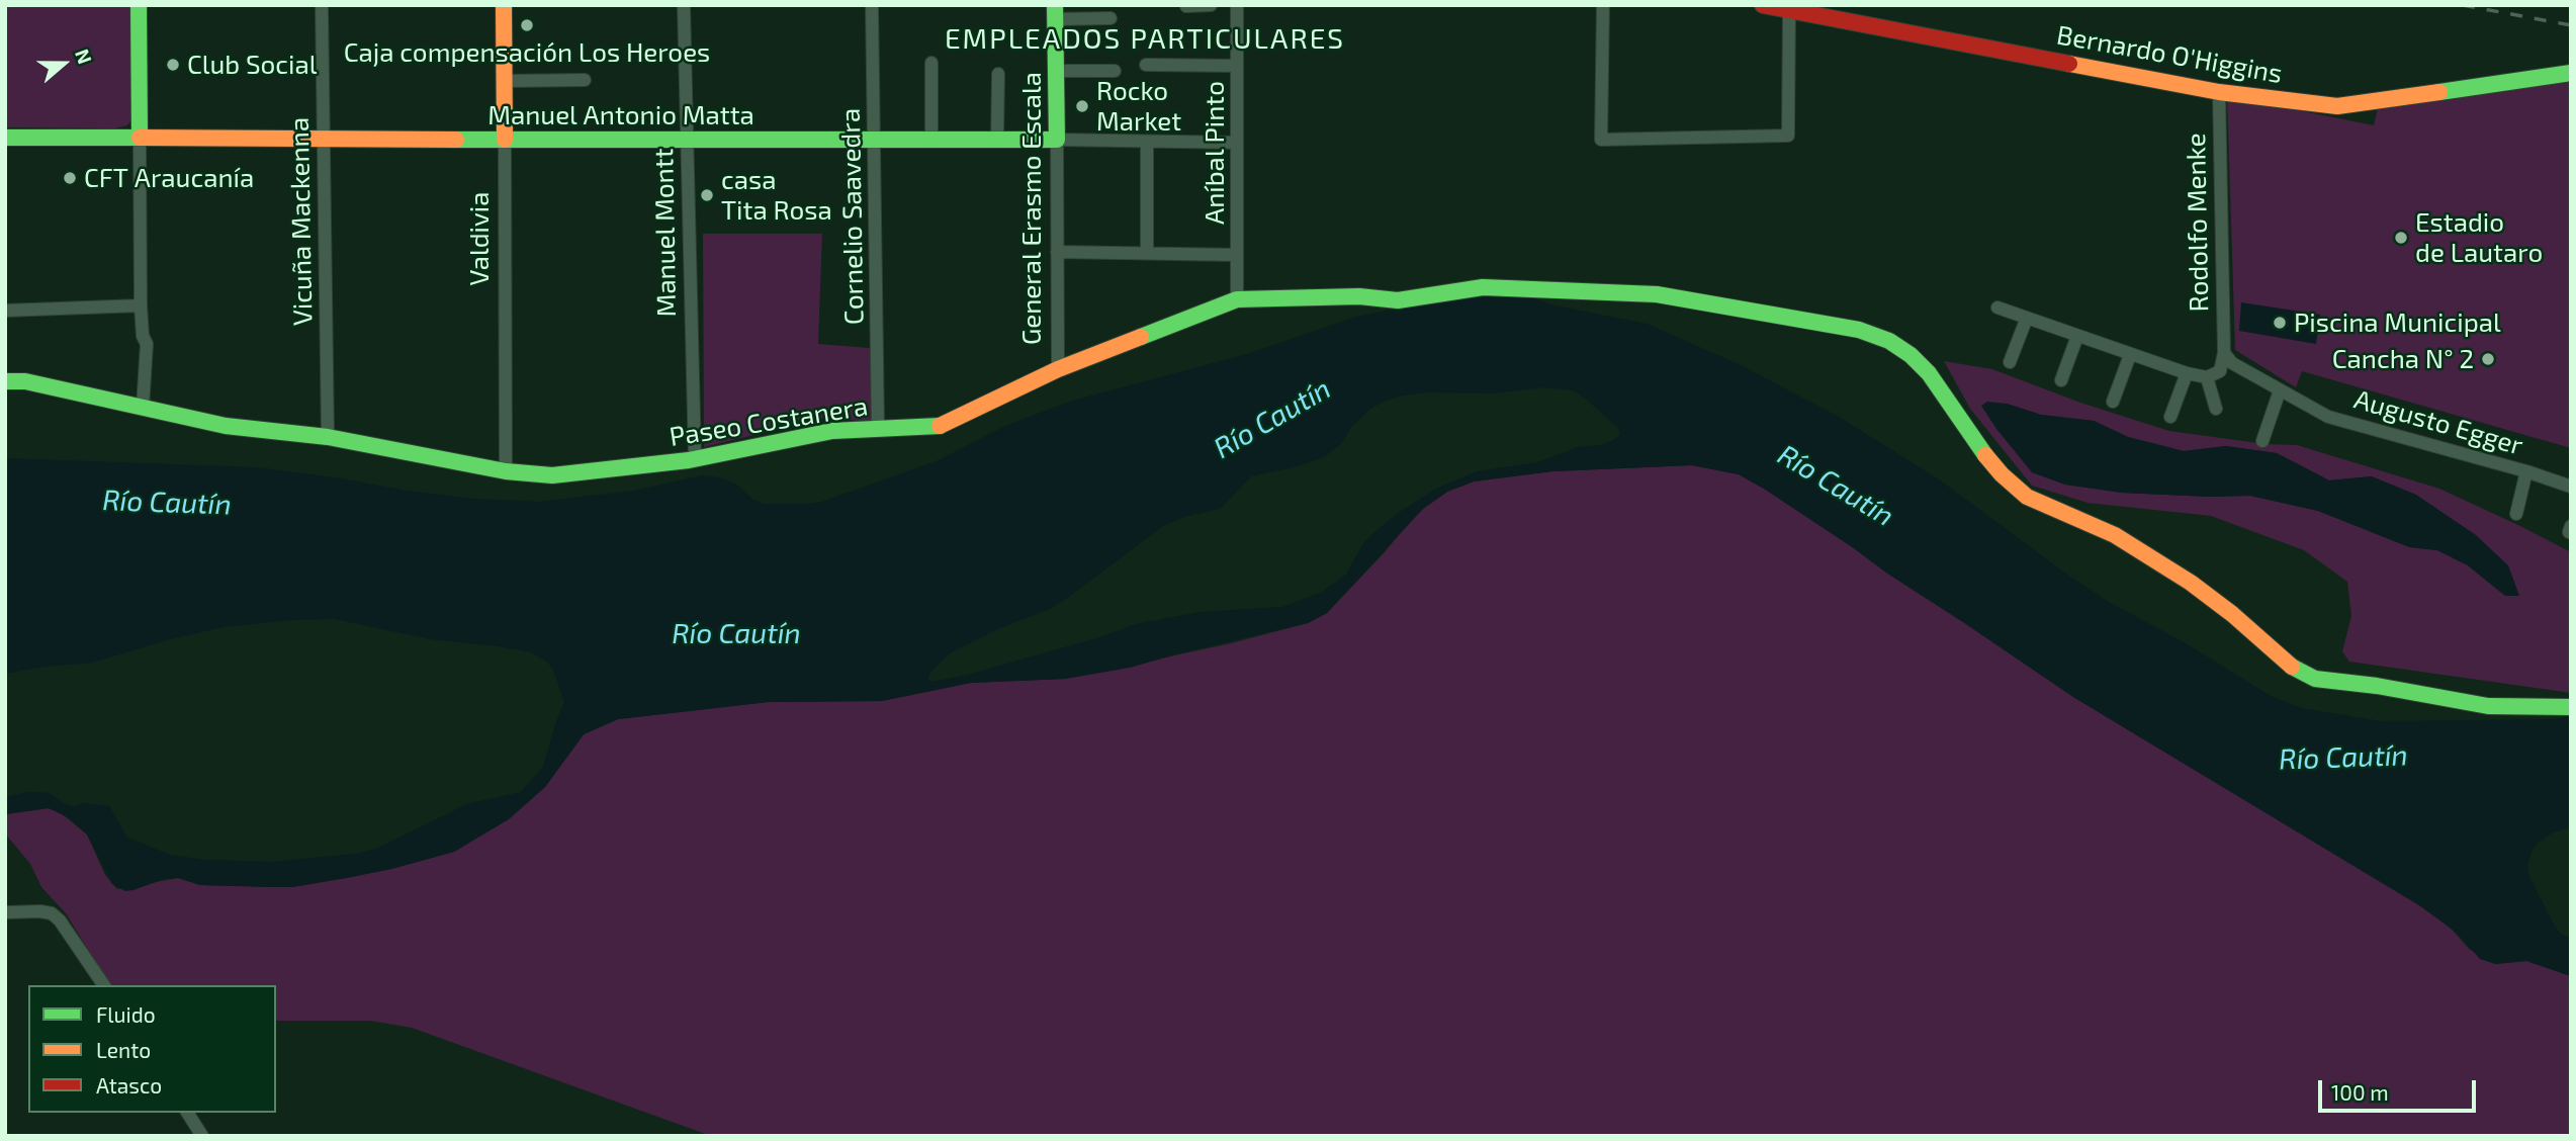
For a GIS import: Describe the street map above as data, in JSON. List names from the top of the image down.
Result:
{
  "streets": {
    "street": [
      "Bernardo O'Higgins",
      "Manuel Antonio Matta",
      "Aníbal Pinto",
      "General Erasmo Escala",
      "Cornelio Saavedra",
      "Vicuña Mackenna",
      "Rodolfo Menke",
      "Manuel Montt",
      "Valdivia",
      "Paseo Costanera",
      "Augusto Egger"
    ]
  },
  "crossings": [
    ["Bernardo O'Higgins", "Rodolfo Menke"],
    ["Manuel Antonio Matta", "Aníbal Pinto"],
    ["Manuel Antonio Matta", "General Erasmo Escala"],
    ["Manuel Antonio Matta", "Cornelio Saavedra"],
    ["Manuel Antonio Matta", "Vicuña Mackenna"],
    ["Manuel Antonio Matta", "Manuel Montt"],
    ["Manuel Antonio Matta", "Valdivia"],
    ["Aníbal Pinto", "Paseo Costanera"],
    ["General Erasmo Escala", "Paseo Costanera"],
    ["Cornelio Saavedra", "Paseo Costanera"],
    ["Vicuña Mackenna", "Paseo Costanera"],
    ["Rodolfo Menke", "Augusto Egger"],
    ["Manuel Montt", "Paseo Costanera"],
    ["Valdivia", "Paseo Costanera"]
  ],
  "districts": ["EMPLEADOS PARTICULARES"],
  "water": ["Río Cautín"],
  "places": [
    "Caja compensación Los Heroes",
    "Club Social",
    "Rocko Market",
    "CFT Araucanía",
    "casa Tita Rosa",
    "Estadio de Lautaro",
    "Piscina Municipal",
    "Cancha N° 2"
  ],
  "legend": ["Fluido", "Lento", "Atasco"],
  "scale_bar": "100 m",
  "north": "right"
}
